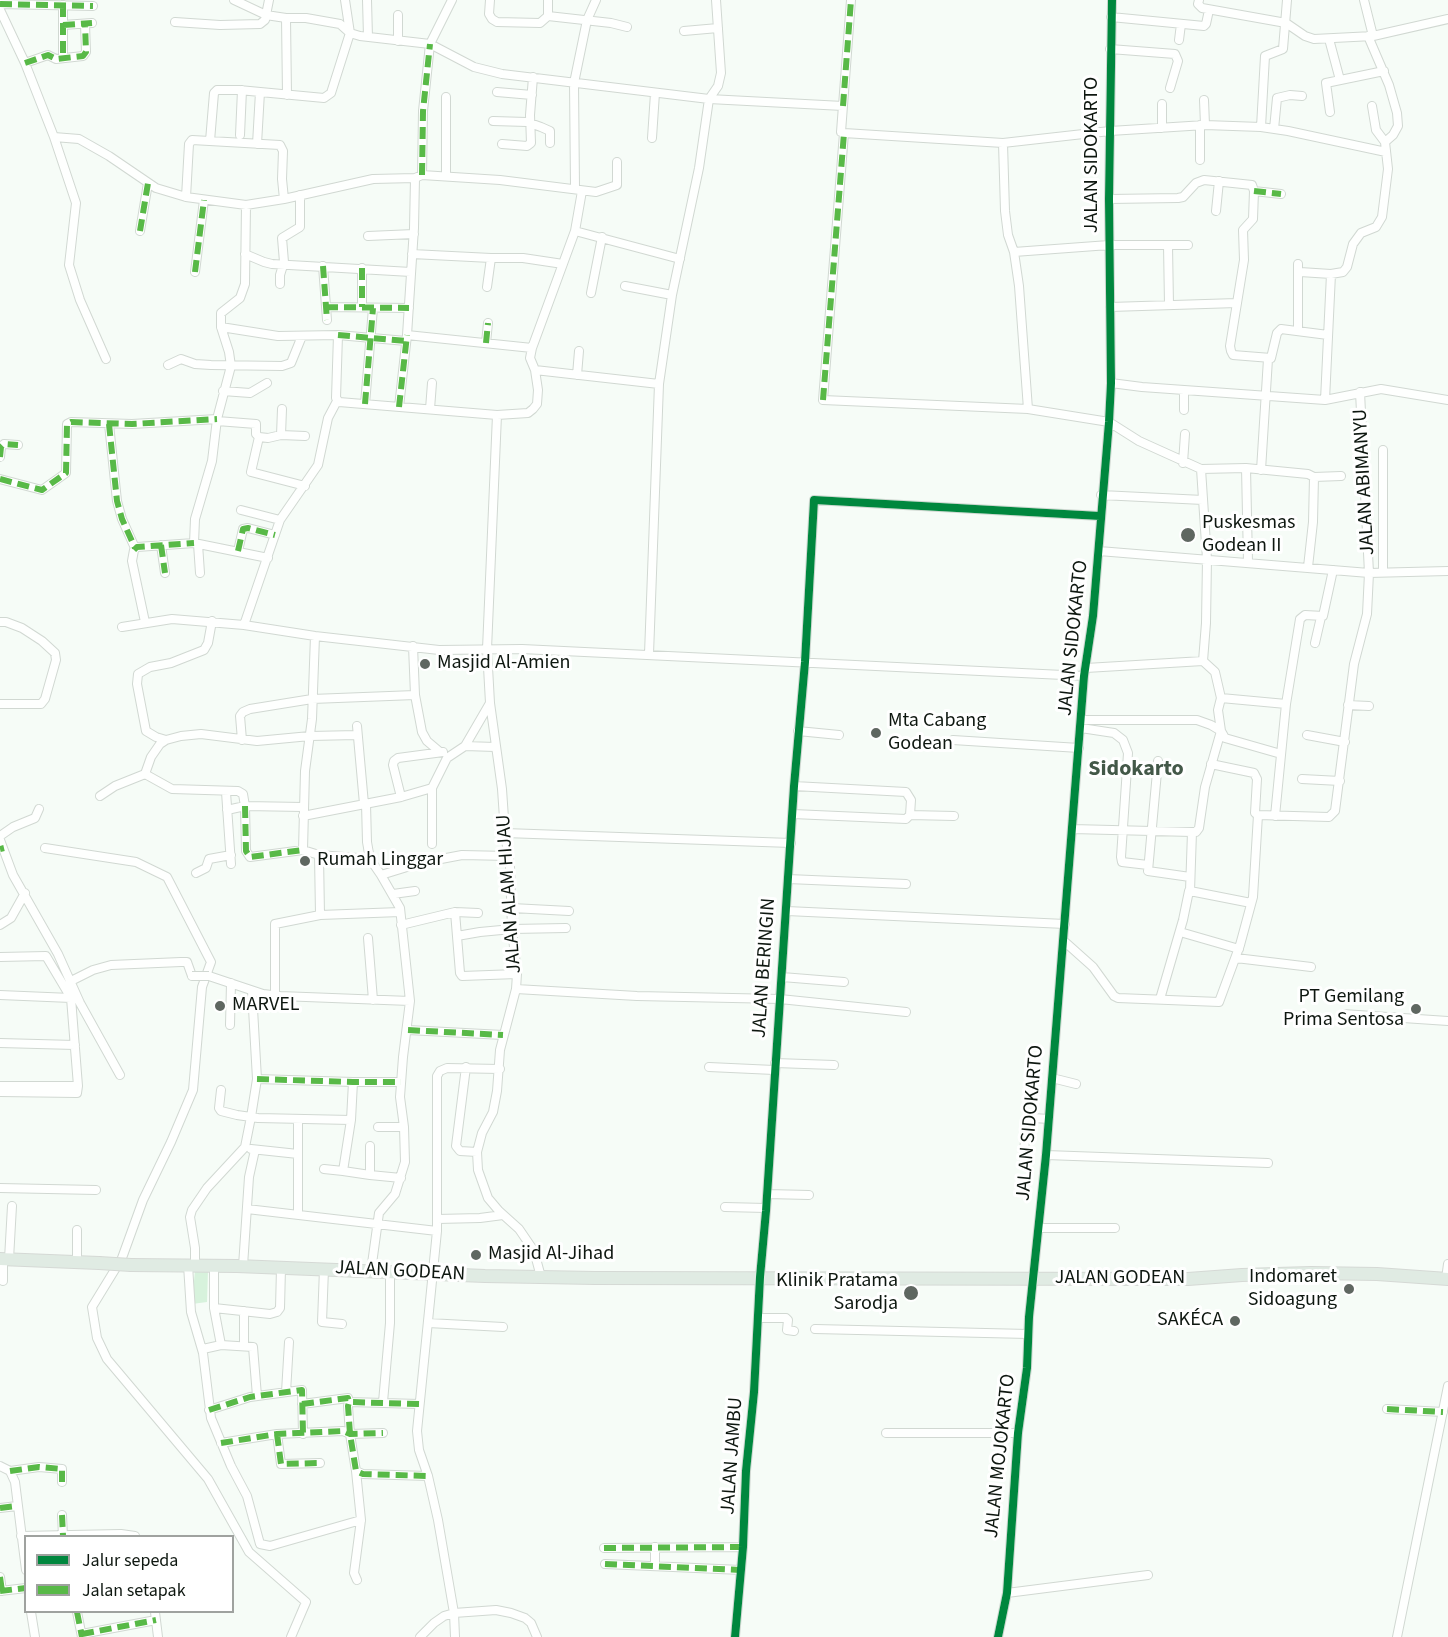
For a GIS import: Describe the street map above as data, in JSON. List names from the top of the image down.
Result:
{
  "streets": {
    "main road": ["JALAN GODEAN"],
    "street": [
      "JALAN SIDOKARTO",
      "JALAN ABIMANYU",
      "JALAN ALAM HIJAU",
      "JALAN BERINGIN",
      "JALAN JAMBU",
      "JALAN MOJOKARTO"
    ]
  },
  "crossings": [
    ["JALAN SIDOKARTO", "JALAN BERINGIN"],
    ["JALAN SIDOKARTO", "JALAN GODEAN"],
    ["JALAN SIDOKARTO", "JALAN MOJOKARTO"],
    ["JALAN ALAM HIJAU", "JALAN GODEAN"],
    ["JALAN BERINGIN", "JALAN GODEAN"],
    ["JALAN BERINGIN", "JALAN JAMBU"],
    ["JALAN GODEAN", "JALAN JAMBU"],
    ["JALAN GODEAN", "JALAN MOJOKARTO"]
  ],
  "districts": ["Sidokarto"],
  "places": [
    "Puskesmas Godean II",
    "Masjid Al-Amien",
    "Mta Cabang Godean",
    "Rumah Linggar",
    "MARVEL",
    "PT Gemilang Prima Sentosa",
    "Masjid Al-Jihad",
    "Indomaret Sidoagung",
    "Klinik Pratama Sarodja",
    "SAKÉCA"
  ],
  "legend": ["Jalur sepeda", "Jalan setapak"]
}
